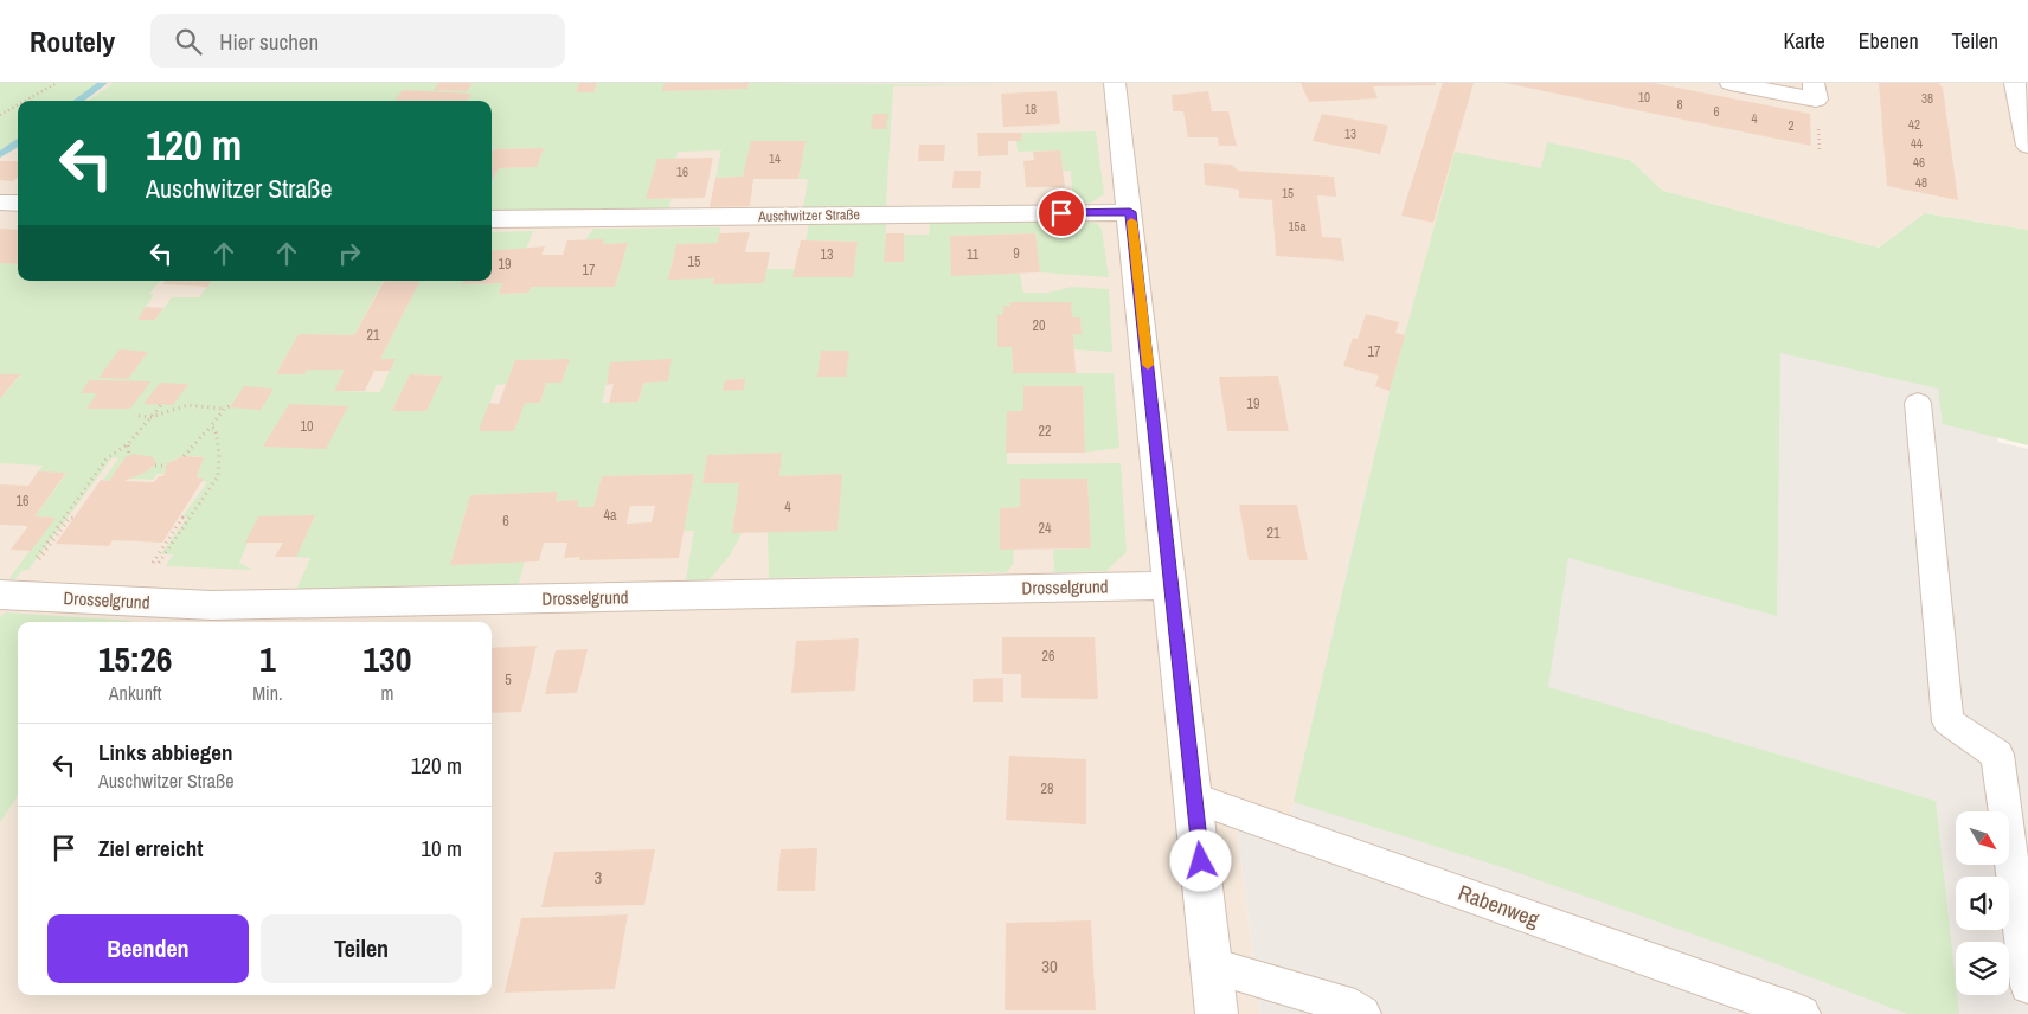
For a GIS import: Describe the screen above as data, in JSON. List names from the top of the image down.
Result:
{
  "streets": {
    "street": ["Auschwitzer Straße", "Drosselgrund"],
    "lane": ["Rabenweg"]
  },
  "house_numbers": [
    "10",
    "38",
    "8",
    "18",
    "6",
    "4",
    "42",
    "2",
    "13",
    "44",
    "14",
    "46",
    "16",
    "48",
    "15",
    "15a",
    "9",
    "13",
    "11",
    "15",
    "19",
    "17",
    "20",
    "21",
    "17",
    "19",
    "10",
    "22",
    "16",
    "4",
    "4a",
    "6",
    "24",
    "21",
    "26",
    "5",
    "28",
    "3",
    "30"
  ],
  "north": "bottom right",
  "page": {
    "header": "Routely",
    "search": "Hier suchen",
    "nav": ["Karte", "Ebenen", "Teilen"],
    "turn": ["120 m", "Auschwitzer Straße"],
    "eta": [
      "15:26",
      "Ankunft",
      "1",
      "Min.",
      "130",
      "m"
    ],
    "list": [
      {
        "name": "Links abbiegen",
        "note": "Auschwitzer Straße",
        "value": "120 m"
      },
      {
        "name": "Ziel erreicht",
        "value": "10 m"
      }
    ],
    "buttons": ["Beenden", "Teilen"]
  }
}
